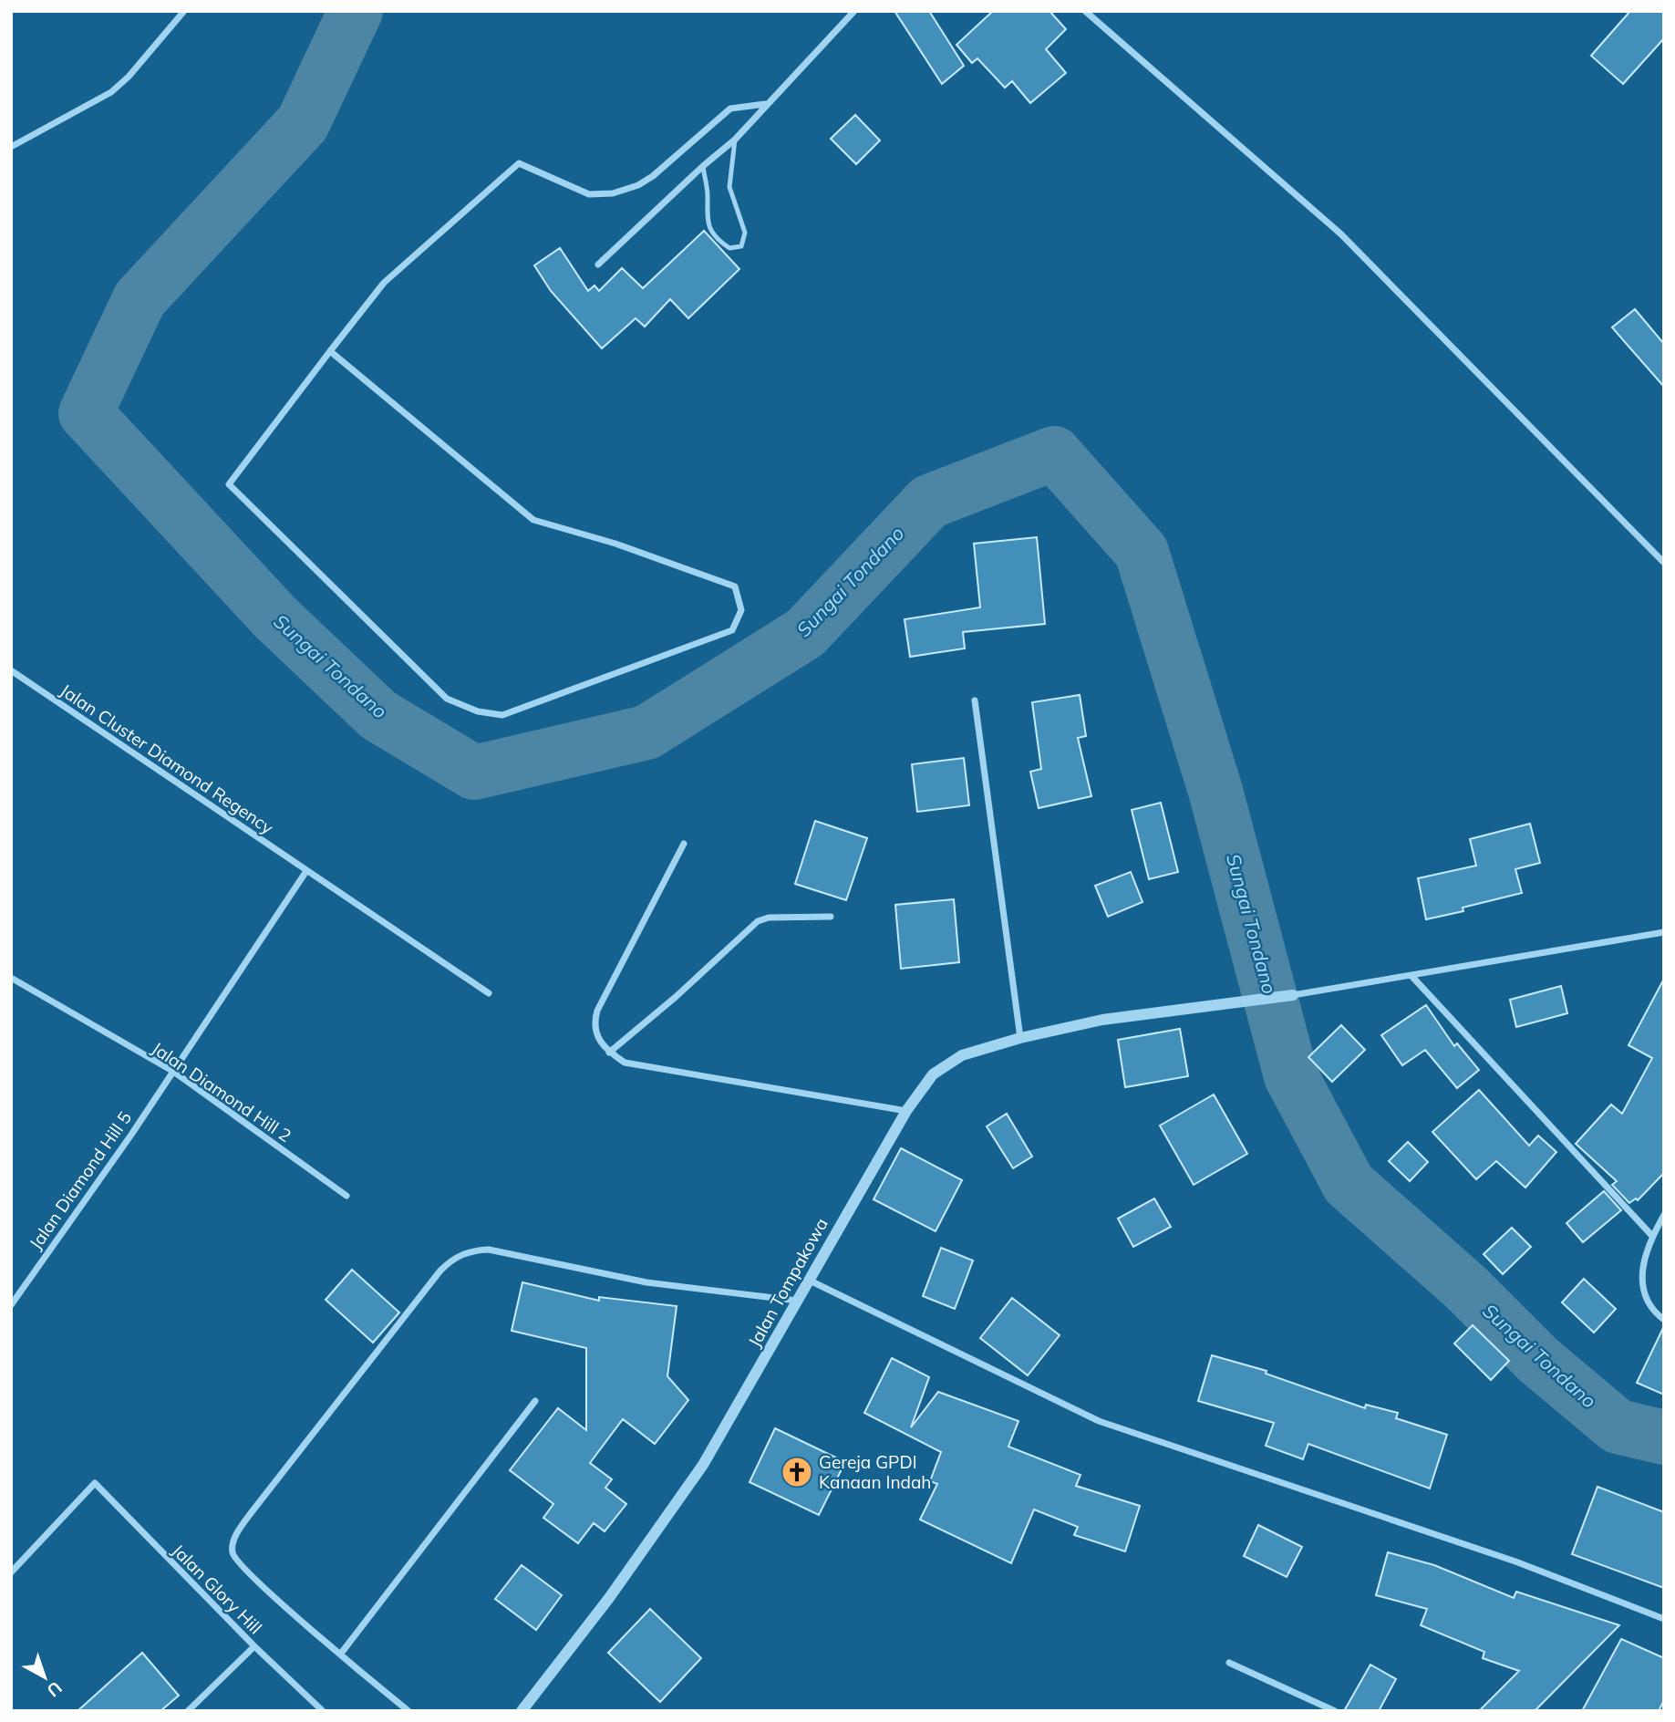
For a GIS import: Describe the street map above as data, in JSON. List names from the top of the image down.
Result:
{
  "streets": {
    "street": [
      "Jalan Cluster Diamond Regency",
      "Jalan Diamond Hill 2",
      "Jalan Diamond Hill 5",
      "Jalan Tompakowa",
      "Jalan Glory Hill"
    ]
  },
  "crossings": [
    ["Jalan Diamond Hill 2", "Jalan Diamond Hill 5"]
  ],
  "water": ["Sungai Tondano"],
  "places": {
    "church": ["Gereja GPDI Kanaan Indah"]
  },
  "north": "bottom right"
}
